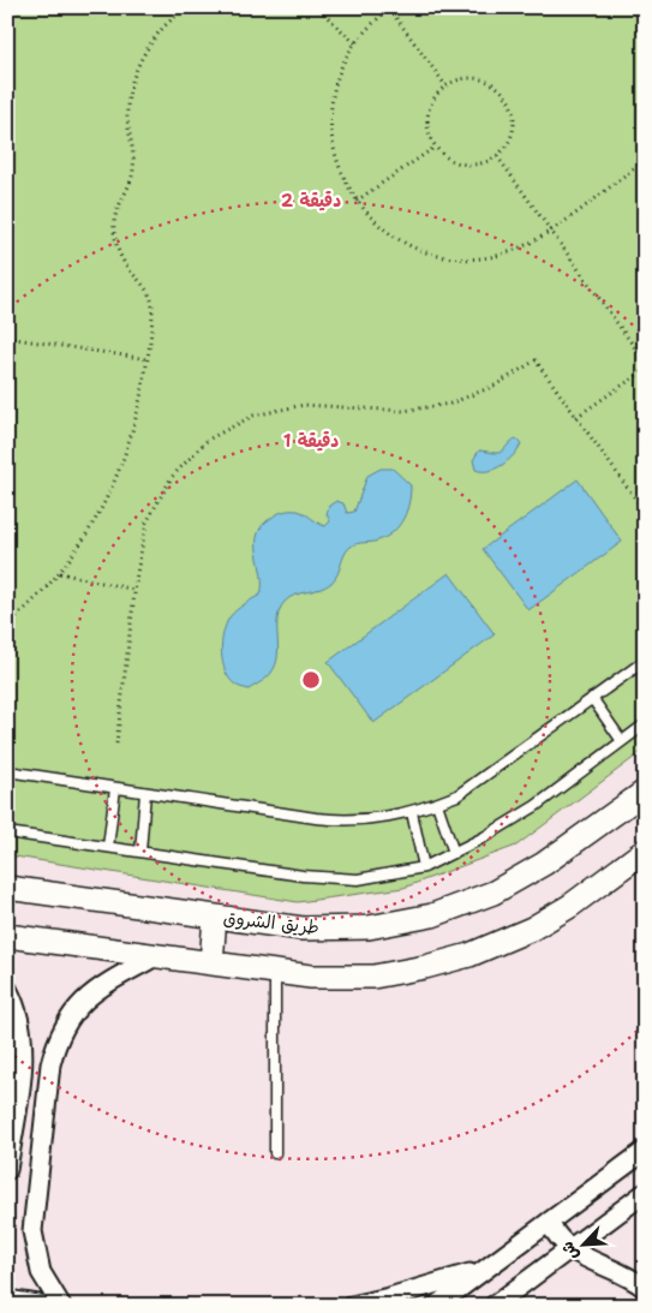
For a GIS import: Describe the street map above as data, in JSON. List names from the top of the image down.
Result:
{
  "streets": {
    "street": ["طريق الشروق"]
  },
  "north": "bottom left",
  "rings": ["2 دقيقة", "1 دقيقة"]
}
